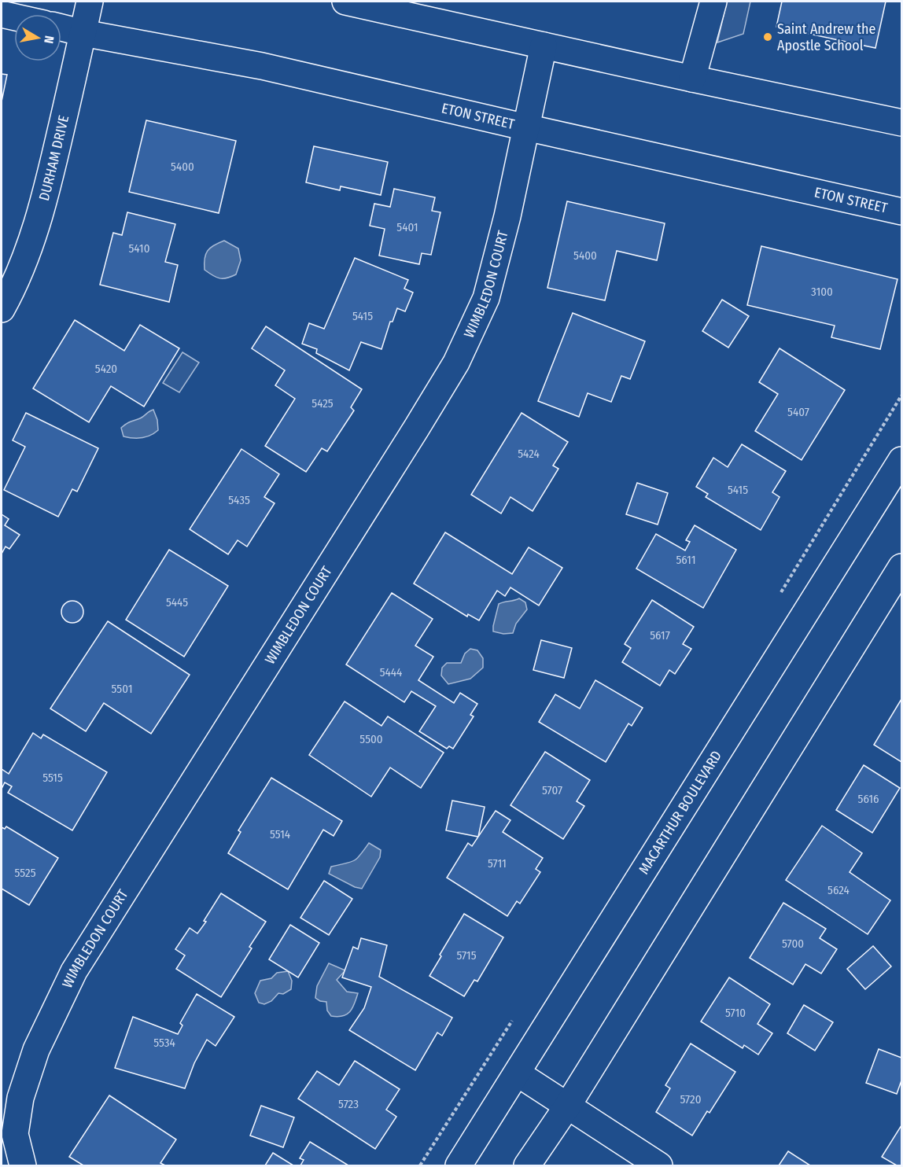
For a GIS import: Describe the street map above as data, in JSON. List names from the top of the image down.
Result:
{
  "streets": {
    "street": [
      "ETON STREET",
      "DURHAM DRIVE",
      "WIMBLEDON COURT",
      "MACARTHUR BOULEVARD"
    ]
  },
  "crossings": [
    ["ETON STREET", "DURHAM DRIVE"],
    ["ETON STREET", "WIMBLEDON COURT"]
  ],
  "places": ["Saint Andrew the Apostle School"],
  "house_numbers": [
    "5400",
    "5401",
    "5410",
    "5400",
    "3100",
    "5415",
    "5420",
    "5425",
    "5407",
    "5424",
    "5415",
    "5435",
    "5611",
    "5445",
    "5617",
    "5444",
    "5501",
    "5500",
    "5515",
    "5707",
    "5616",
    "5514",
    "5711",
    "5525",
    "5624",
    "5700",
    "5715",
    "5710",
    "5534",
    "5720",
    "5723"
  ],
  "north": "right"
}
